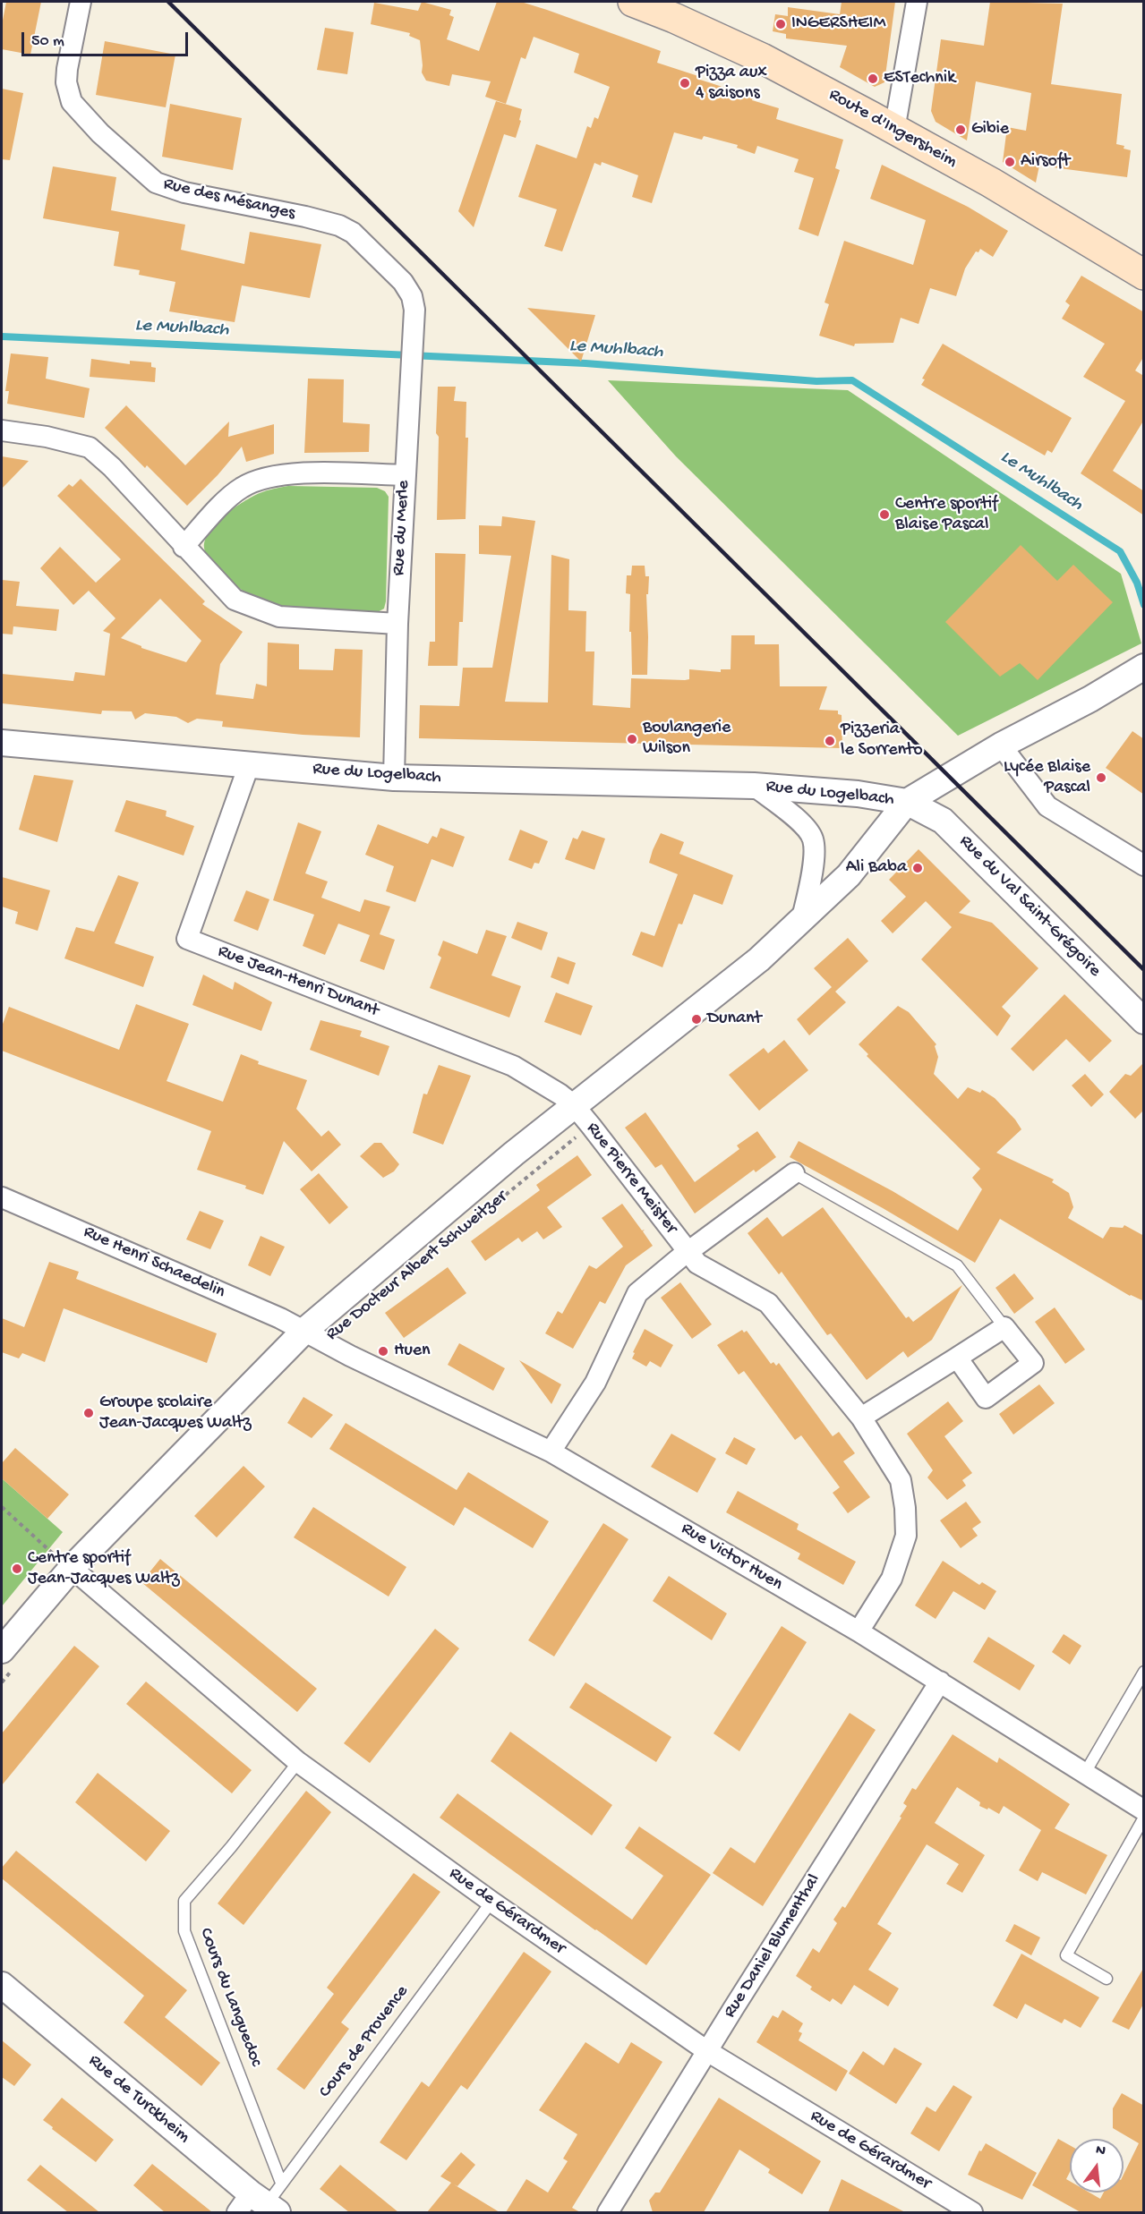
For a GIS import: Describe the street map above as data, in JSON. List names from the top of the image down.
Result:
{
  "streets": {
    "main road": ["Route d'Ingersheim"],
    "street": [
      "Rue des Mésanges",
      "Rue du Merle",
      "Rue du Logelbach",
      "Rue du Val Saint-Grégoire",
      "Rue Jean-Henri Dunant",
      "Rue Pierre Meister",
      "Rue Henri Schaedelin",
      "Rue Docteur Albert Schweitzer",
      "Rue Victor Huen",
      "Rue de Gérardmer",
      "Rue Daniel Blumenthal",
      "Rue de Turckheim"
    ],
    "lane": ["Cours du Languedoc", "Cours de Provence"]
  },
  "crossings": [
    ["Rue des Mésanges", "Rue du Merle"],
    ["Rue du Merle", "Rue du Logelbach"],
    ["Rue du Logelbach", "Rue du Val Saint-Grégoire"],
    ["Rue du Logelbach", "Rue Jean-Henri Dunant"],
    ["Rue du Logelbach", "Rue Docteur Albert Schweitzer"],
    ["Rue du Val Saint-Grégoire", "Rue Docteur Albert Schweitzer"],
    ["Rue Jean-Henri Dunant", "Rue Pierre Meister"],
    ["Rue Jean-Henri Dunant", "Rue Docteur Albert Schweitzer"],
    ["Rue Pierre Meister", "Rue Docteur Albert Schweitzer"],
    ["Rue Pierre Meister", "Rue Victor Huen"],
    ["Rue Henri Schaedelin", "Rue Docteur Albert Schweitzer"],
    ["Rue Henri Schaedelin", "Rue Victor Huen"],
    ["Rue Docteur Albert Schweitzer", "Rue Victor Huen"],
    ["Rue Docteur Albert Schweitzer", "Rue de Gérardmer"],
    ["Rue Victor Huen", "Rue Daniel Blumenthal"],
    ["Rue de Gérardmer", "Rue Daniel Blumenthal"],
    ["Rue de Gérardmer", "Cours du Languedoc"],
    ["Rue de Gérardmer", "Cours de Provence"],
    ["Cours du Languedoc", "Cours de Provence"],
    ["Cours de Provence", "Rue de Turckheim"]
  ],
  "water": ["Le Muhlbach"],
  "places": [
    "INGERSHEIM",
    "ESTechnik",
    "Pizza aux 4 saisons",
    "Gibie",
    "Airsoft",
    "Centre sportif Blaise Pascal",
    "Boulangerie Wilson",
    "Pizzeria le Sorrento",
    "Lycée Blaise Pascal",
    "Ali Baba",
    "Dunant",
    "Huen",
    "Groupe scolaire Jean-Jacques Waltz",
    "Centre sportif Jean-Jacques Waltz"
  ],
  "scale_bar": "50 m",
  "north": "top"
}
